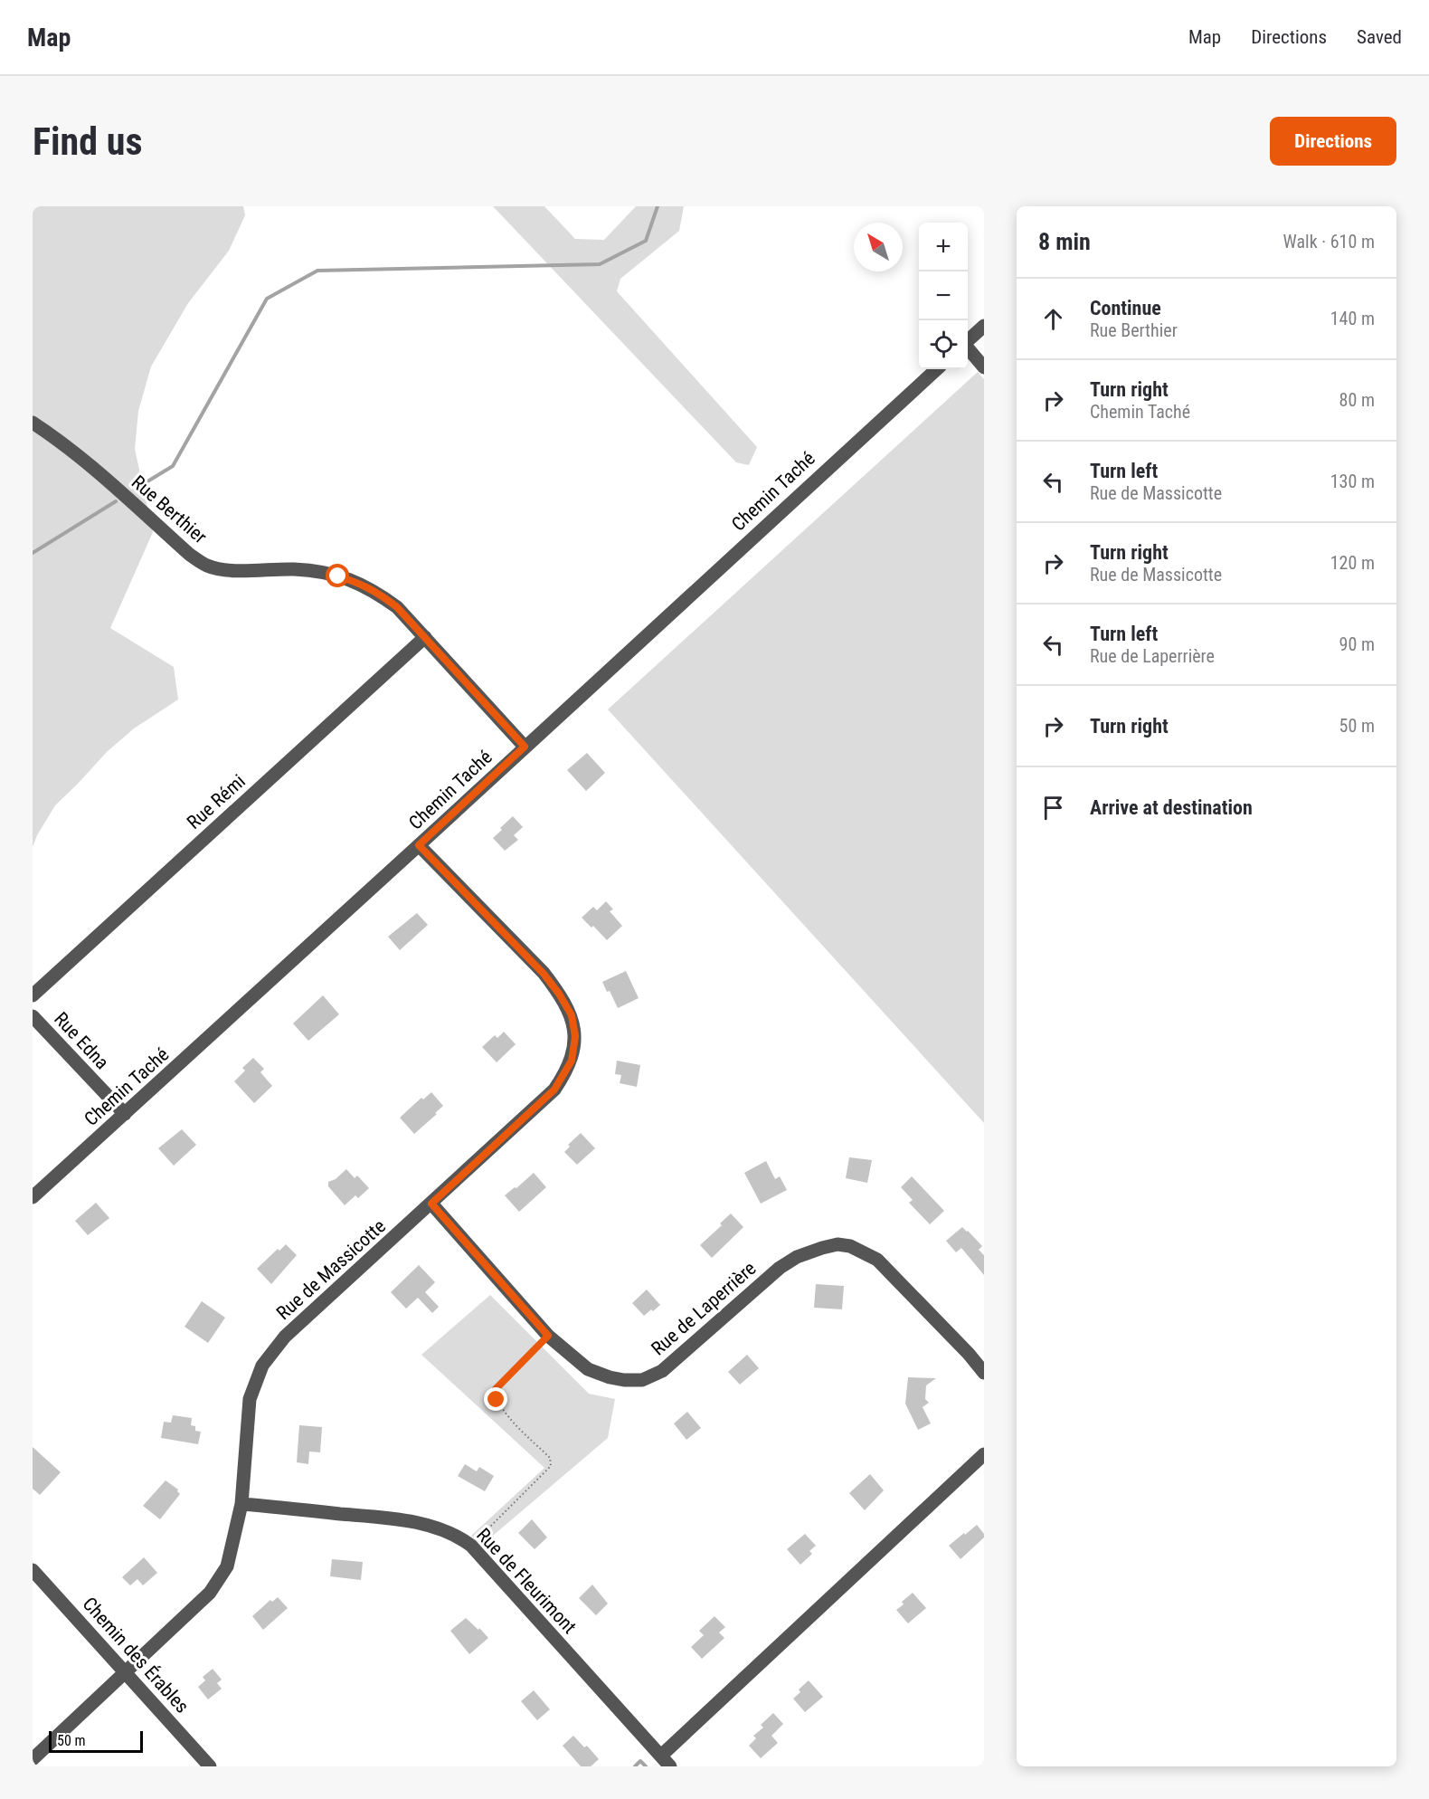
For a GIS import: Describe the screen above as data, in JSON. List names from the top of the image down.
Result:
{
  "streets": {
    "street": [
      "Chemin Taché",
      "Rue Berthier",
      "Rue Rémi",
      "Rue Edna",
      "Rue de Massicotte",
      "Rue de Laperrière",
      "Rue de Fleurimont",
      "Chemin des Érables"
    ]
  },
  "crossings": [
    ["Chemin Taché", "Rue Berthier"],
    ["Chemin Taché", "Rue Edna"],
    ["Chemin Taché", "Rue de Massicotte"],
    ["Rue Berthier", "Rue Rémi"],
    ["Rue de Massicotte", "Rue de Laperrière"],
    ["Rue de Massicotte", "Rue de Fleurimont"],
    ["Rue de Massicotte", "Chemin des Érables"]
  ],
  "scale_bar": "50 m",
  "north": "top left",
  "page": {
    "header": "Map",
    "nav": ["Map", "Directions", "Saved"],
    "buttons": "Directions",
    "title": "Find us",
    "heading": ["8 min", "Walk · 610 m"],
    "map_buttons": ["+", "−"],
    "list": [
      ["Continue", "Rue Berthier", "140 m"],
      ["Turn right", "Chemin Taché", "80 m"],
      ["Turn left", "Rue de Massicotte", "130 m"],
      ["Turn right", "Rue de Massicotte", "120 m"],
      ["Turn left", "Rue de Laperrière", "90 m"],
      ["Turn right", "50 m"],
      "Arrive at destination"
    ],
    "scale": "50 m"
  }
}
